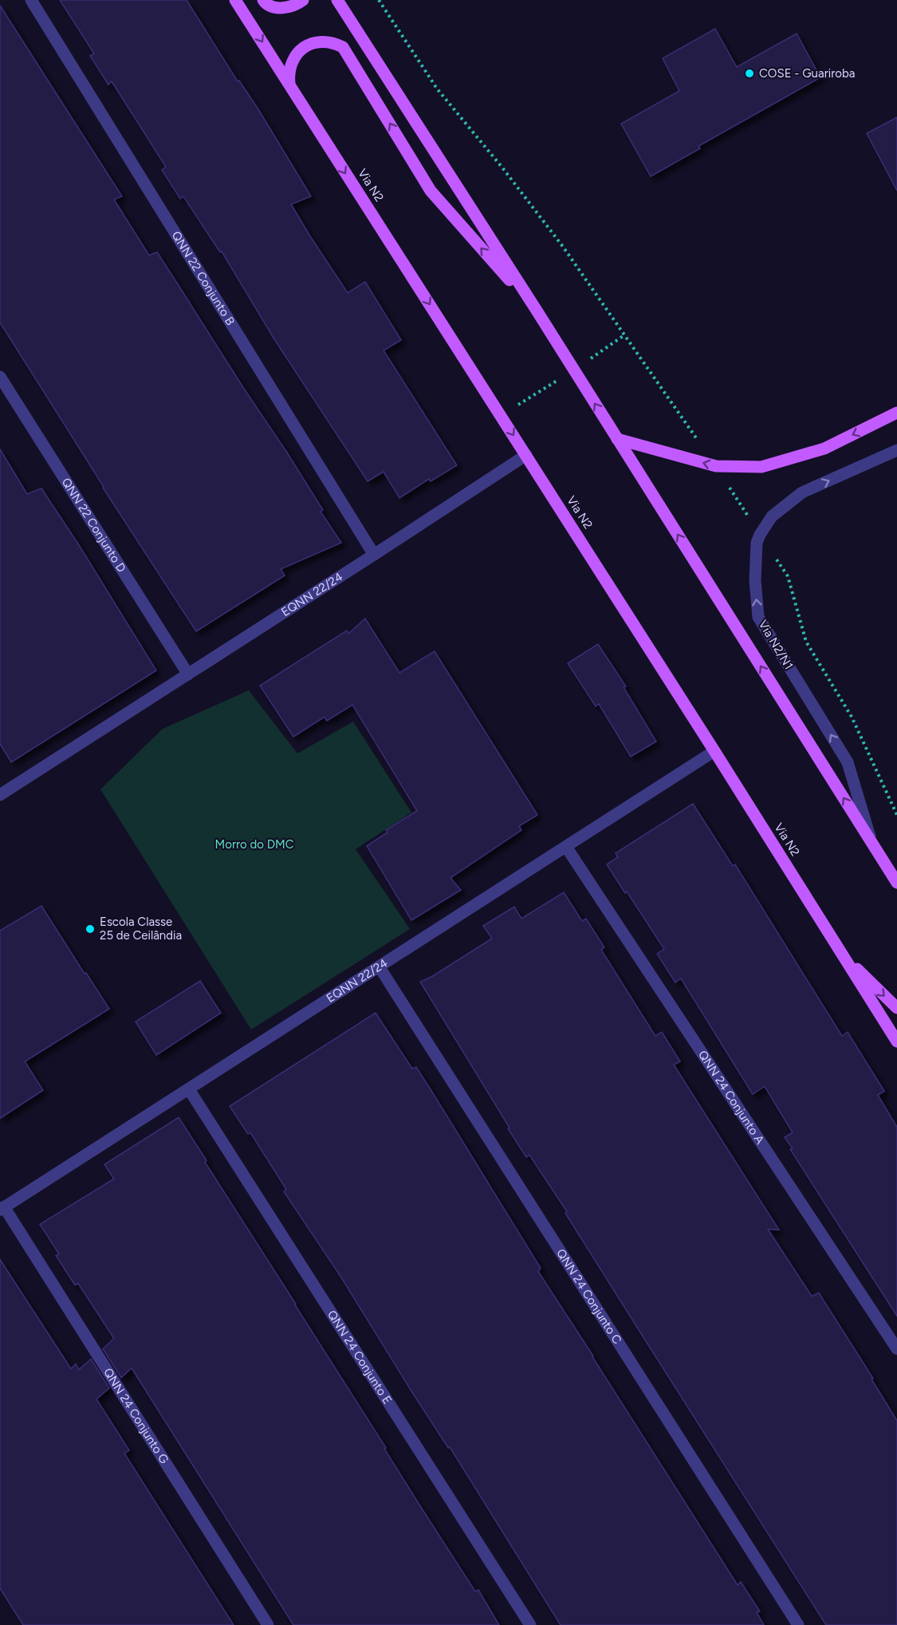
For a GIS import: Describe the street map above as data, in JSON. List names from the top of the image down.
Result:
{
  "streets": {
    "main road": ["Via N2"],
    "street": [
      "QNN 22 Conjunto B",
      "QNN 22 Conjunto D",
      "EQNN 22/24",
      "Via N2/N1",
      "QNN 24 Conjunto A",
      "QNN 24 Conjunto C",
      "QNN 24 Conjunto E",
      "QNN 24 Conjunto G"
    ]
  },
  "crossings": [
    ["Via N2", "EQNN 22/24"],
    ["QNN 22 Conjunto B", "EQNN 22/24"],
    ["QNN 22 Conjunto D", "EQNN 22/24"],
    ["EQNN 22/24", "QNN 24 Conjunto A"],
    ["EQNN 22/24", "QNN 24 Conjunto C"],
    ["EQNN 22/24", "QNN 24 Conjunto E"],
    ["EQNN 22/24", "QNN 24 Conjunto G"]
  ],
  "parks": ["Morro do DMC"],
  "places": ["COSE - Guariroba", "Escola Classe 25 de Ceilândia"]
}
